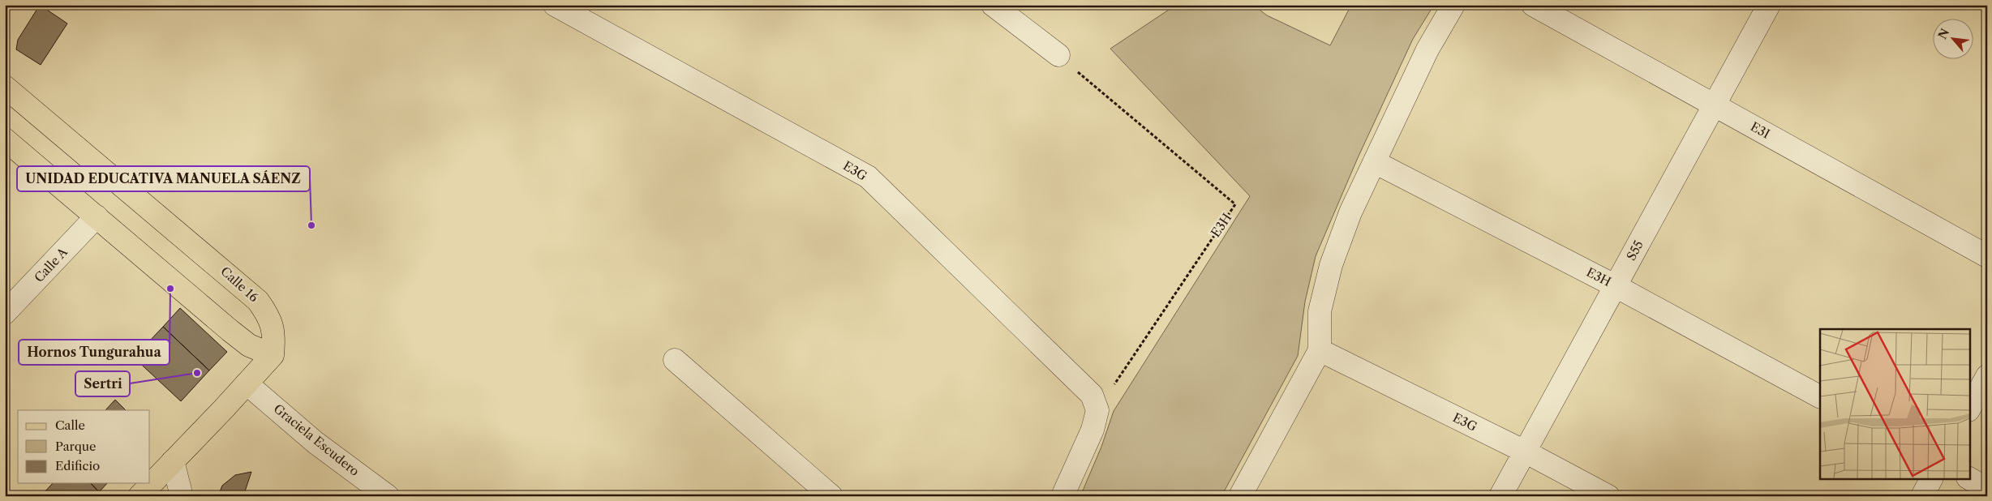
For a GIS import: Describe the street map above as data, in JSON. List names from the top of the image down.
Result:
{
  "streets": {
    "main road": ["Calle 16"],
    "street": [
      "E3I",
      "E3G",
      "E3H",
      "S55",
      "Calle A",
      "Graciela Escudero"
    ]
  },
  "crossings": [
    ["E3I", "S55"],
    ["E3G", "E3H"],
    ["E3G", "S55"],
    ["E3H", "S55"]
  ],
  "places": ["UNIDAD EDUCATIVA MANUELA SÁENZ", "Hornos Tungurahua", "Sertri"],
  "legend": ["Calle", "Parque", "Edificio"],
  "north": "top left"
}
